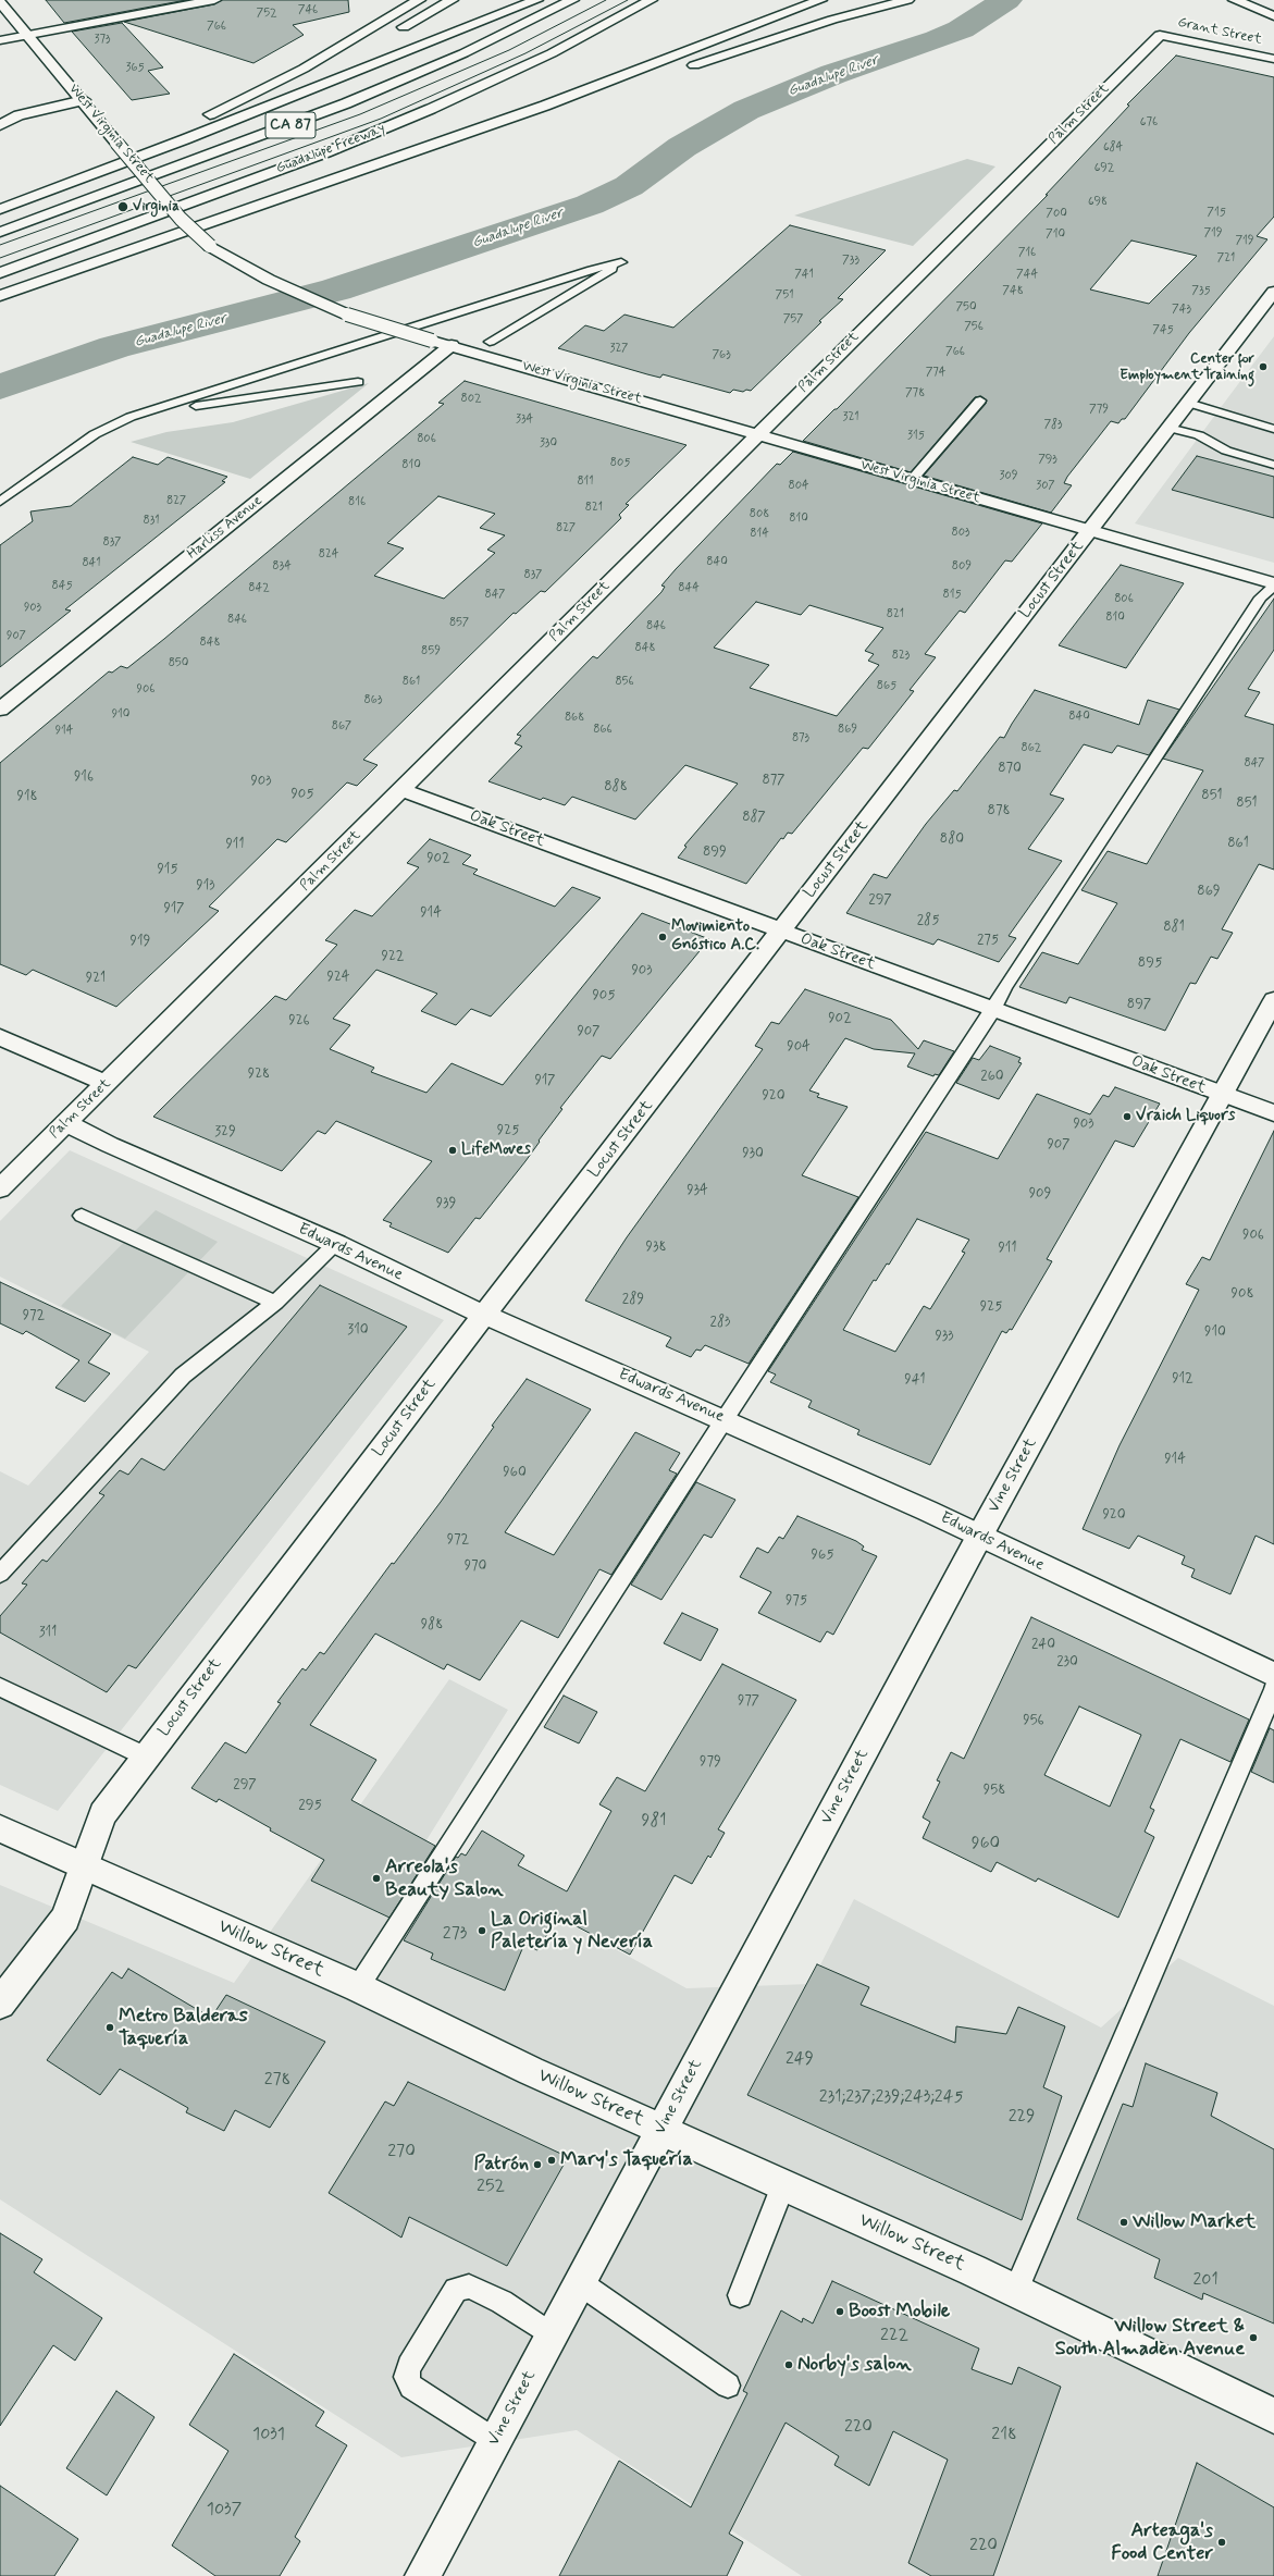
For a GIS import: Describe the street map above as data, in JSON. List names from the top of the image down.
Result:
{
  "streets": {
    "main road": [
      "Grant Street",
      "Palm Street",
      "CA 87",
      "West Virginia Street",
      "Guadalupe Freeway",
      "Harliss Avenue",
      "Locust Street",
      "Oak Street",
      "Edwards Avenue",
      "Vine Street",
      "Willow Street"
    ]
  },
  "crossings": [
    ["Grant Street", "Palm Street"],
    ["Palm Street", "West Virginia Street"],
    ["Palm Street", "Oak Street"],
    ["Palm Street", "Edwards Avenue"],
    ["West Virginia Street", "Harliss Avenue"],
    ["West Virginia Street", "Locust Street"],
    ["Locust Street", "Oak Street"],
    ["Locust Street", "Edwards Avenue"],
    ["Locust Street", "Willow Street"],
    ["Oak Street", "Vine Street"],
    ["Edwards Avenue", "Vine Street"],
    ["Vine Street", "Willow Street"]
  ],
  "water": ["Guadalupe River"],
  "places": [
    "Virginia",
    "Center for Employment Training",
    "Movimiento Gnóstico A.C.",
    "Vraich Liquors",
    "LifeMoves",
    "Arreola's Beauty Salon",
    "La Original Paletería y Nevería",
    "Metro Balderas Taquería",
    "Mary's Taquería",
    "Patrón",
    "Willow Market",
    "Boost Mobile",
    "Willow Street & South Almaden Avenue",
    "Norby's salon",
    "Arteaga's Food Center"
  ],
  "house_numbers": [
    "746",
    "752",
    "766",
    "373",
    "365",
    "676",
    "684",
    "692",
    "698",
    "715",
    "700",
    "719",
    "710",
    "719",
    "716",
    "721",
    "733",
    "741",
    "744",
    "748",
    "735",
    "751",
    "750",
    "743",
    "757",
    "756",
    "745",
    "327",
    "766",
    "763",
    "774",
    "778",
    "802",
    "779",
    "321",
    "334",
    "783",
    "315",
    "806",
    "330",
    "793",
    "805",
    "810",
    "309",
    "811",
    "804",
    "307",
    "827",
    "816",
    "821",
    "808",
    "810",
    "831",
    "827",
    "803",
    "814",
    "837",
    "824",
    "840",
    "841",
    "834",
    "809",
    "837",
    "845",
    "842",
    "844",
    "847",
    "815",
    "806",
    "903",
    "821",
    "810",
    "846",
    "857",
    "846",
    "907",
    "848",
    "848",
    "859",
    "823",
    "850",
    "861",
    "856",
    "865",
    "906",
    "863",
    "910",
    "840",
    "868",
    "867",
    "866",
    "869",
    "914",
    "873",
    "862",
    "847",
    "870",
    "916",
    "877",
    "903",
    "888",
    "905",
    "851",
    "918",
    "851",
    "878",
    "887",
    "880",
    "861",
    "911",
    "899",
    "902",
    "915",
    "913",
    "869",
    "297",
    "917",
    "914",
    "285",
    "881",
    "275",
    "919",
    "922",
    "895",
    "903",
    "924",
    "921",
    "905",
    "897",
    "902",
    "926",
    "907",
    "904",
    "928",
    "260",
    "917",
    "920",
    "903",
    "925",
    "329",
    "907",
    "930",
    "934",
    "909",
    "939",
    "906",
    "938",
    "911",
    "908",
    "289",
    "925",
    "972",
    "283",
    "310",
    "910",
    "933",
    "912",
    "941",
    "914",
    "960",
    "920",
    "972",
    "965",
    "970",
    "975",
    "988",
    "311",
    "240",
    "230",
    "977",
    "956",
    "979",
    "297",
    "958",
    "295",
    "981",
    "960",
    "273",
    "249",
    "278",
    "231;237;239;243;245",
    "229",
    "270",
    "252",
    "201",
    "222",
    "220",
    "1031",
    "218",
    "1037",
    "220"
  ]
}
